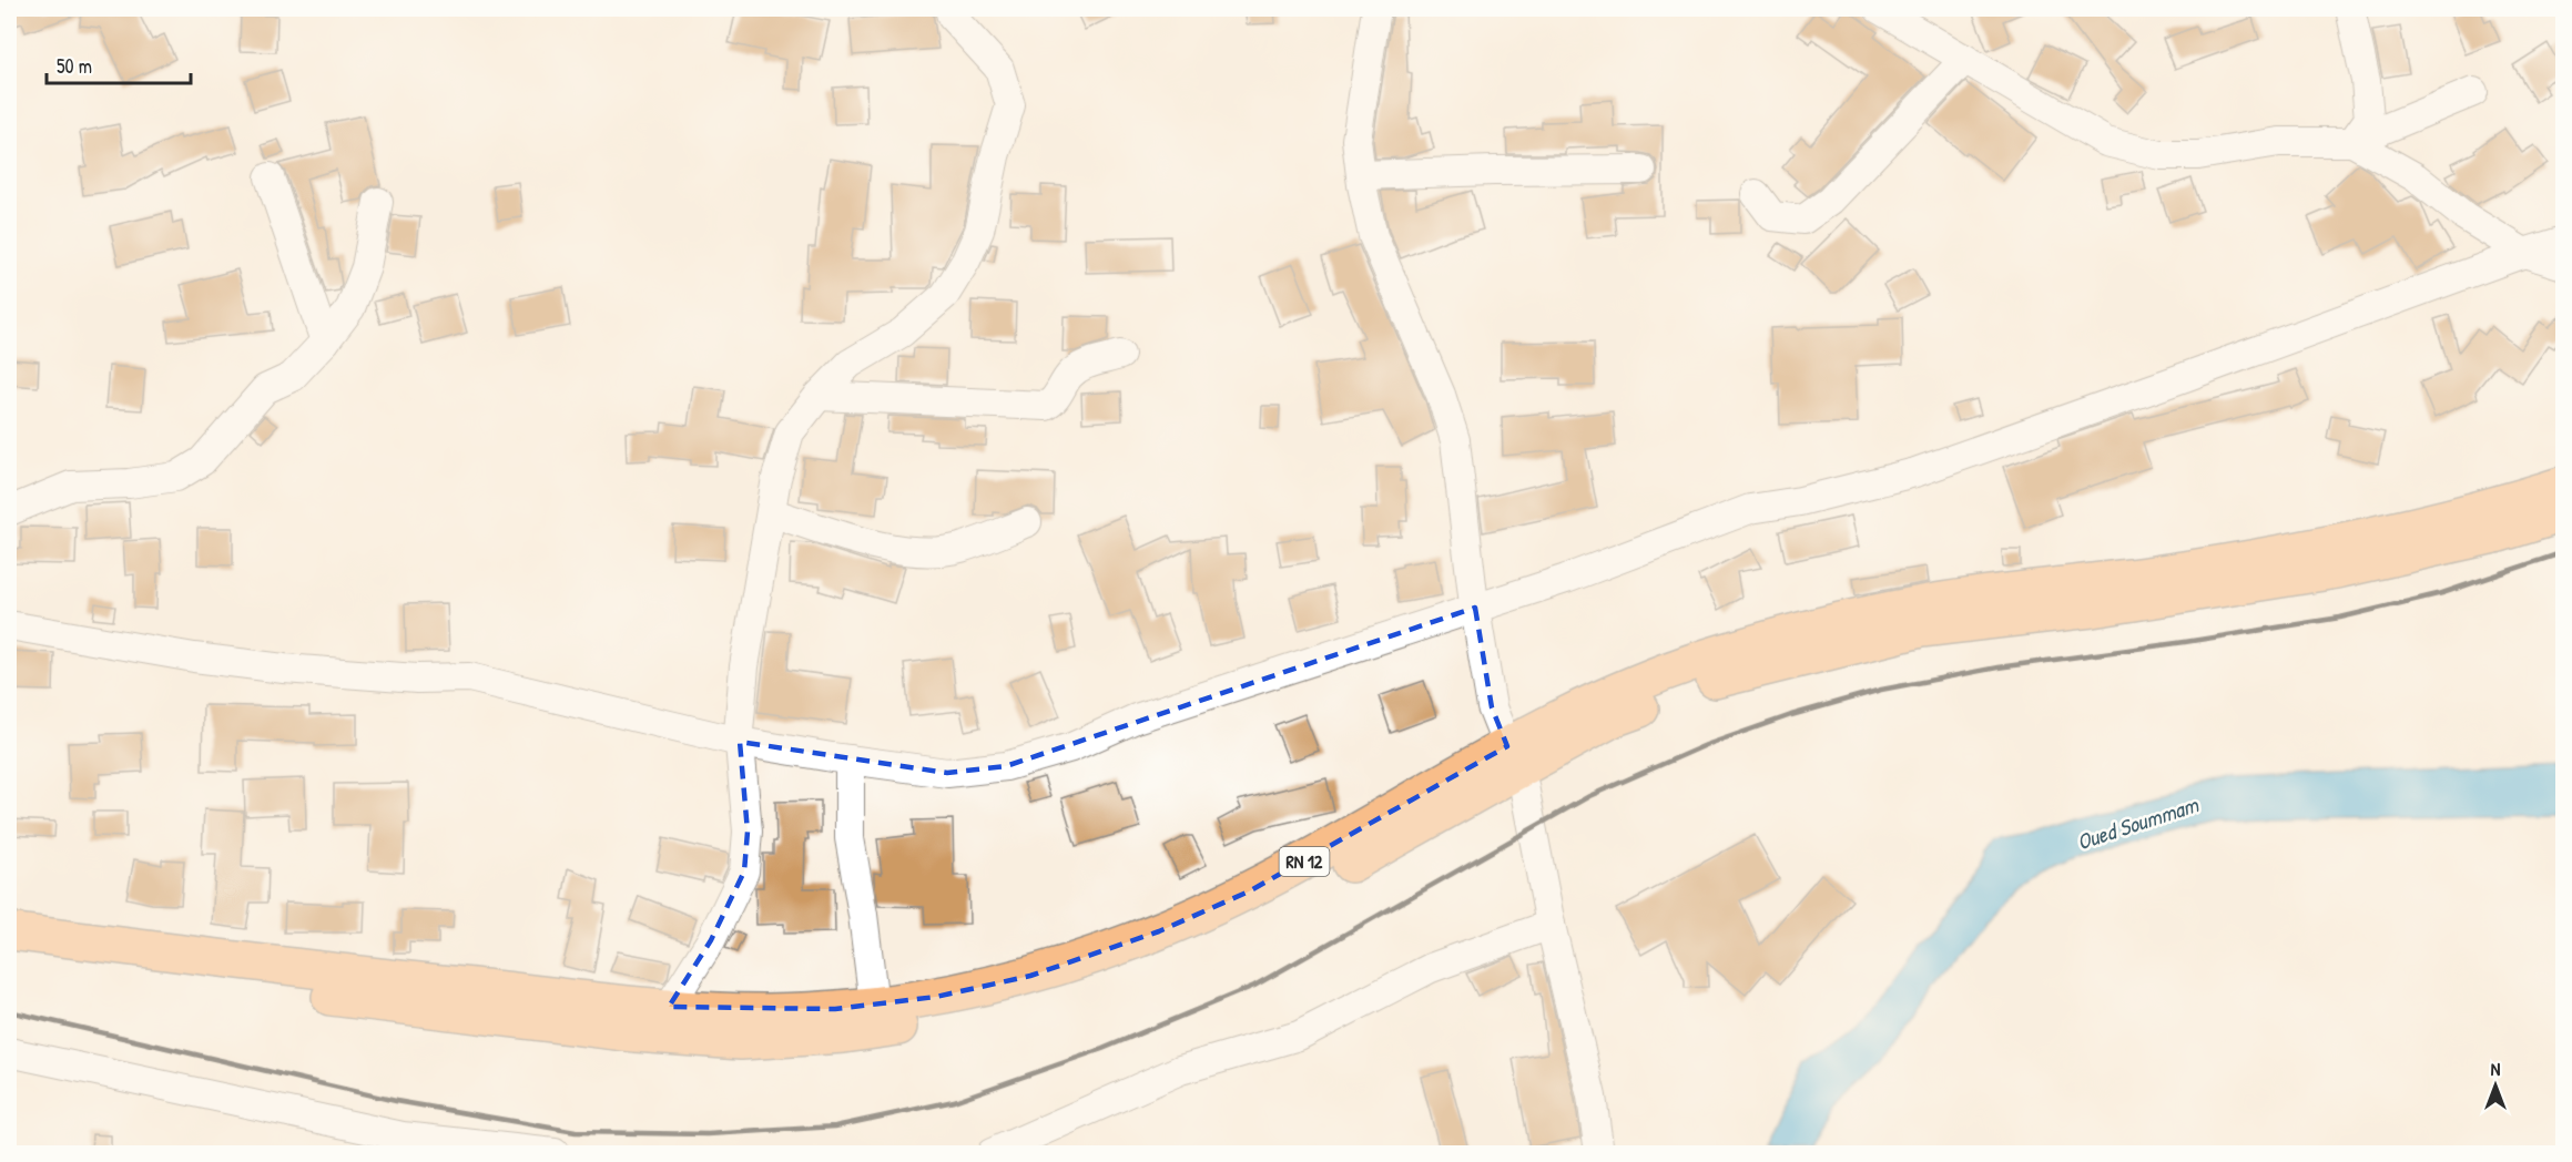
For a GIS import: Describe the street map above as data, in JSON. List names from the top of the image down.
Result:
{
  "streets": {
    "highway": ["RN 12"]
  },
  "water": ["Oued Soummam"],
  "scale_bar": "50 m",
  "north": "top"
}
